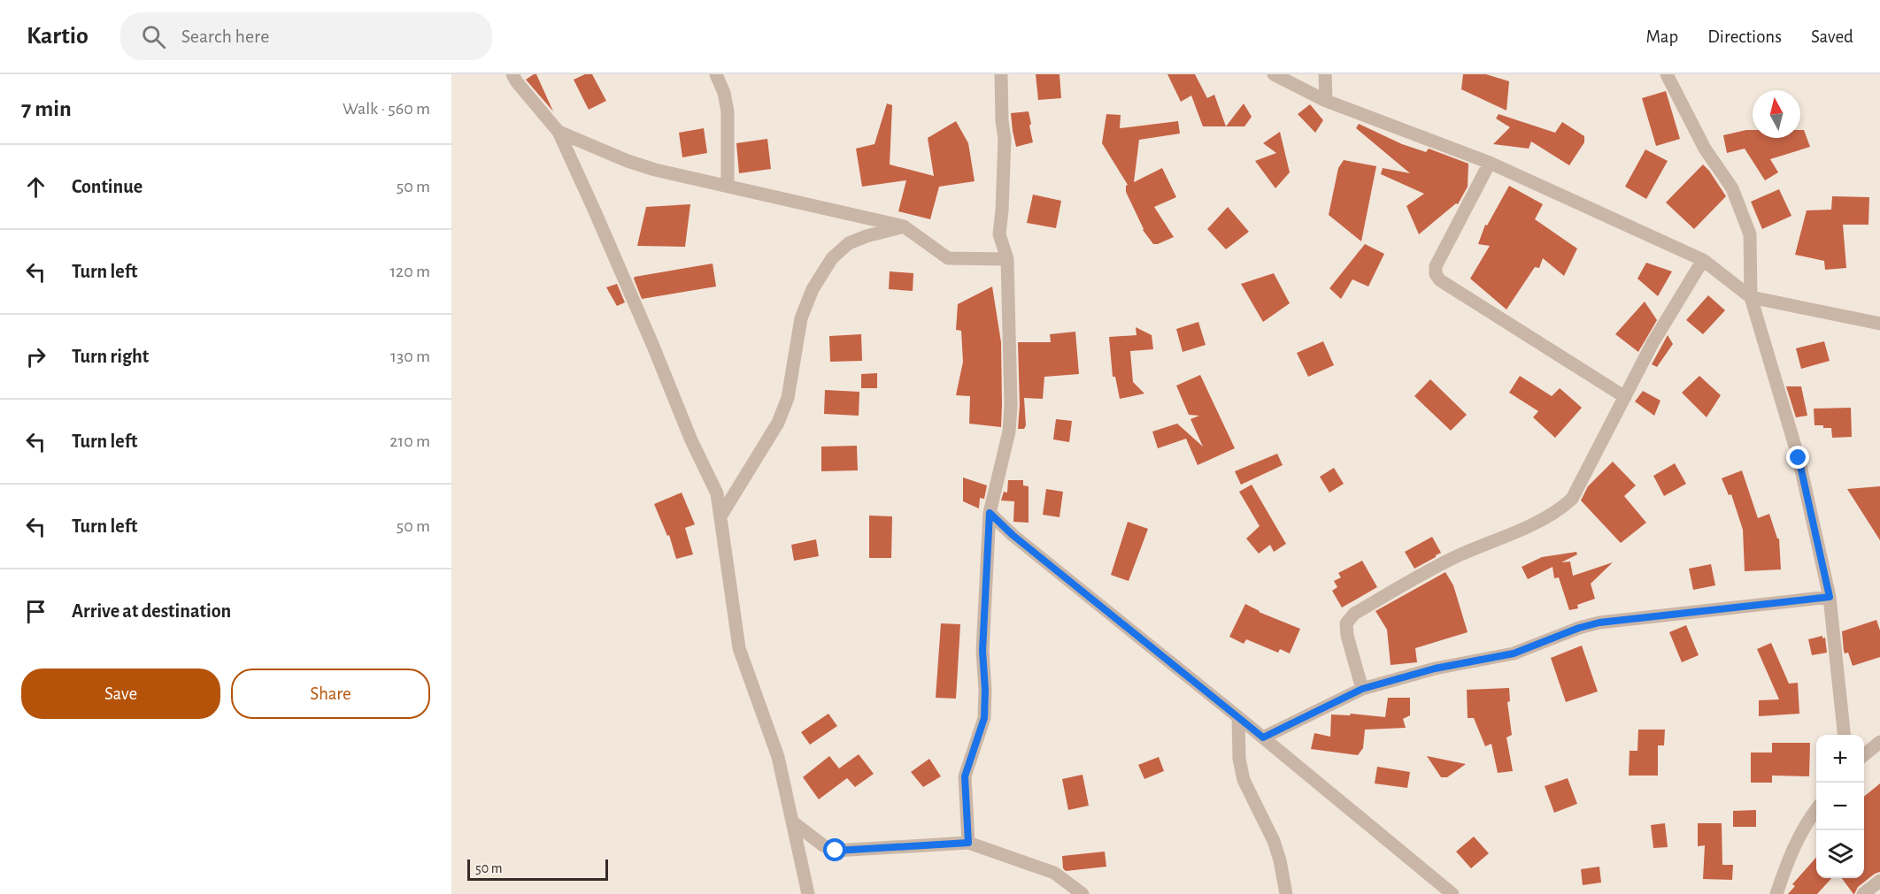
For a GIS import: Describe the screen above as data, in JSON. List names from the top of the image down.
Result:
{
  "scale_bar": "50 m",
  "north": "top",
  "page": {
    "header": "Kartio",
    "search": "Search here",
    "nav": ["Map", "Directions", "Saved"],
    "heading": ["7 min", "Walk · 560 m"],
    "list": [
      ["Continue", "50 m"],
      ["Turn left", "120 m"],
      ["Turn right", "130 m"],
      ["Turn left", "210 m"],
      ["Turn left", "50 m"],
      "Arrive at destination"
    ],
    "buttons": ["Save", "Share"],
    "map_buttons": ["+", "−"],
    "scale": "50 m"
  }
}
